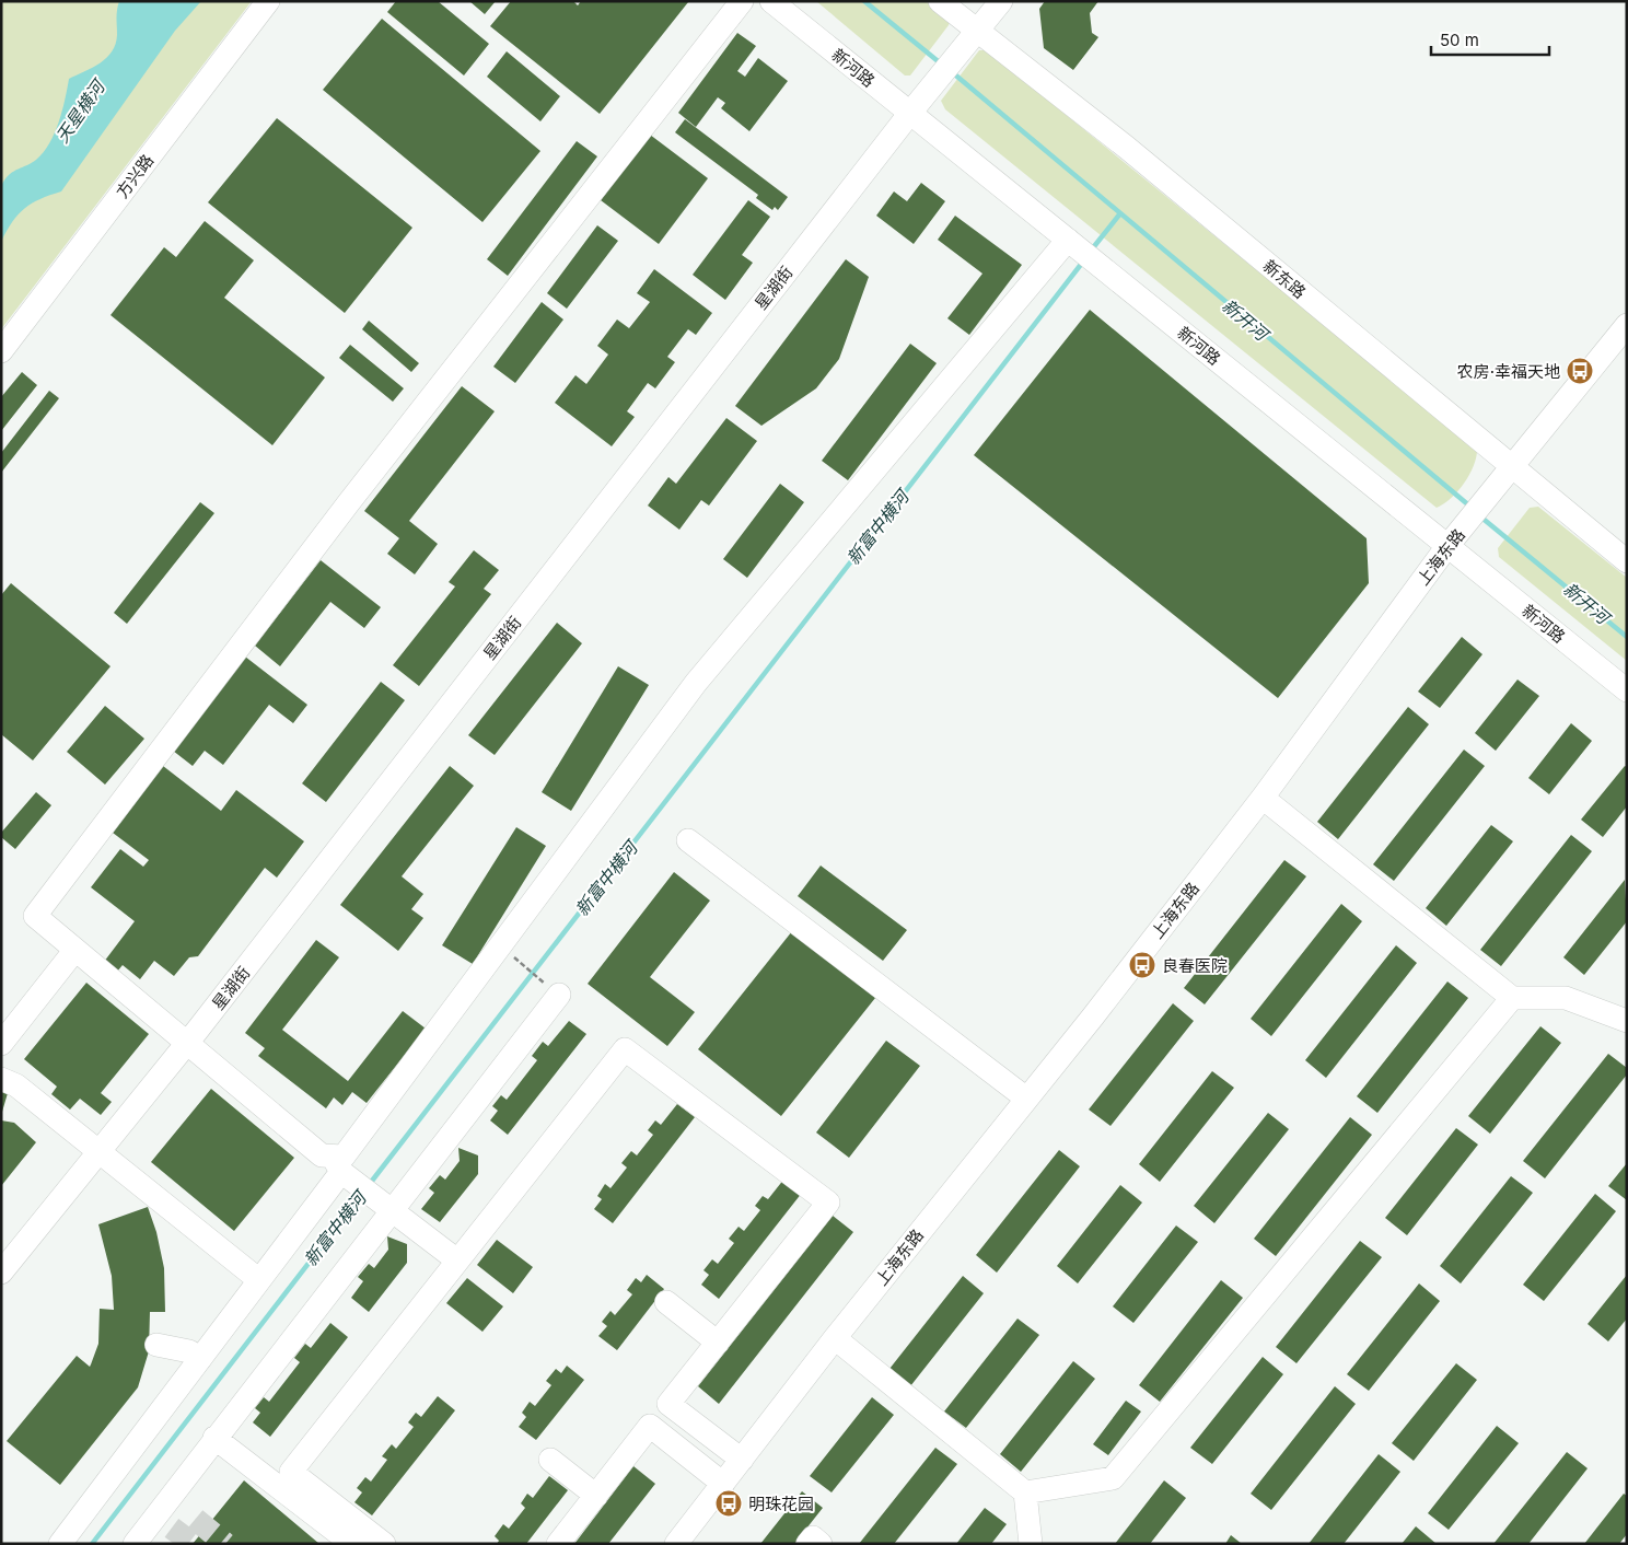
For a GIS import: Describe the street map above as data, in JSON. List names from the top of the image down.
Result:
{
  "streets": {
    "street": [
      "新河路",
      "方兴路",
      "新东路",
      "星湖街",
      "上海东路"
    ]
  },
  "crossings": [
    ["新河路", "星湖街"],
    ["新河路", "上海东路"],
    ["新东路", "星湖街"],
    ["新东路", "上海东路"]
  ],
  "water": ["天星横河", "新开河", "新富中横河"],
  "places": {
    "bus stop": ["农房·幸福天地", "良春医院", "明珠花园"]
  },
  "scale_bar": "50 m"
}
